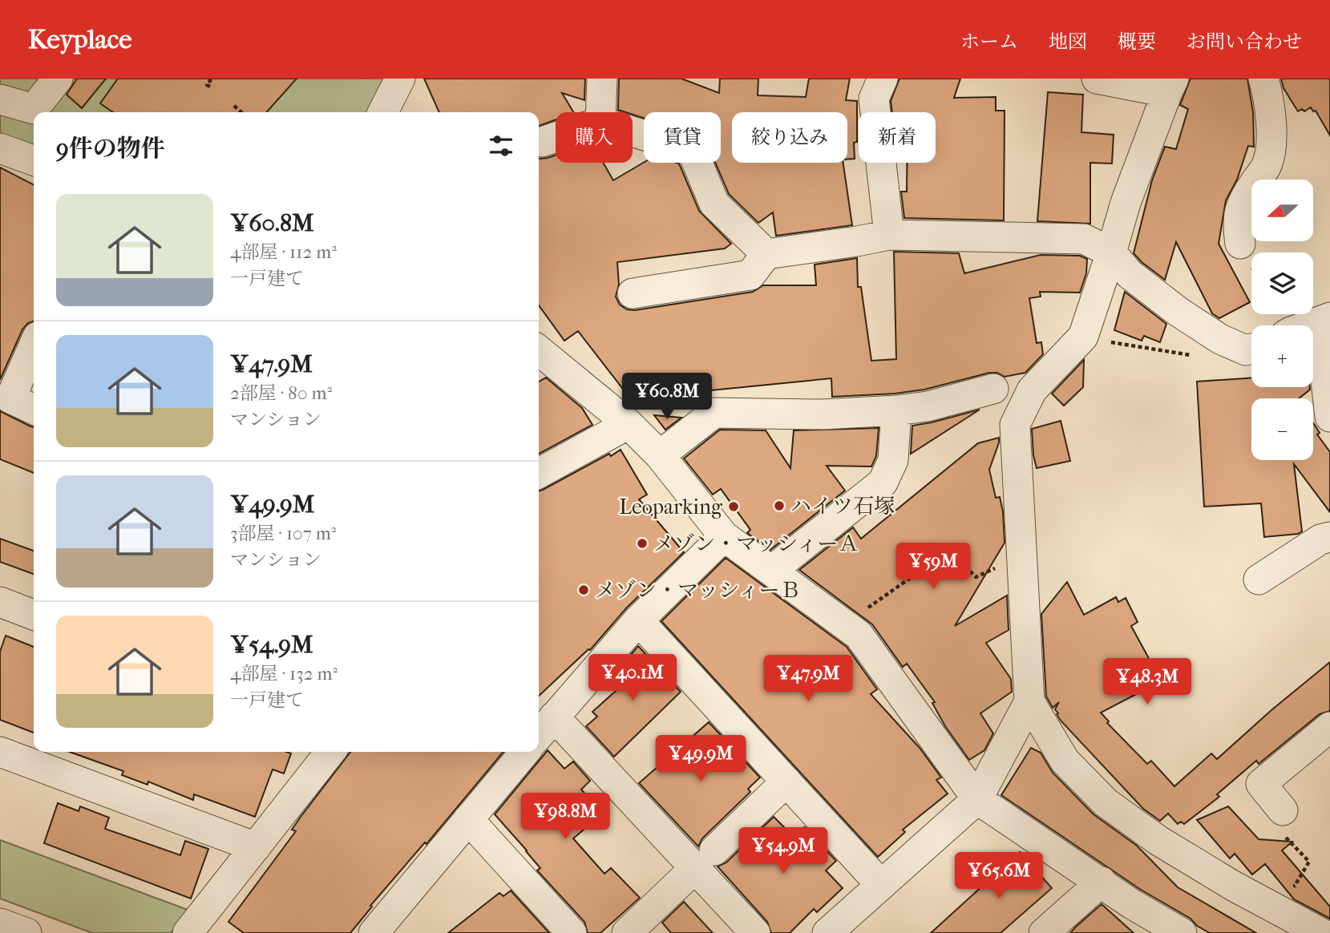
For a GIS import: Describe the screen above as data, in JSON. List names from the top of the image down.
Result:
{
  "places": [
    "ハイツ石塚",
    "Leoparking",
    "メゾン・マッシィーＡ",
    "メゾン・マッシィーＢ"
  ],
  "north": "left",
  "page": {
    "header": "Keyplace",
    "nav": [
      "ホーム",
      "地図",
      "概要",
      "お問い合わせ"
    ],
    "chip": [
      "購入",
      "賃貸",
      "絞り込み",
      "新着"
    ],
    "heading": "9件の物件",
    "map_buttons": ["+", "−"],
    "list": [
      {
        "name": "¥60.8M",
        "note": "4部屋 · 112 m² · 一戸建て"
      },
      {
        "name": "¥47.9M",
        "note": "2部屋 · 80 m² · マンション"
      },
      {
        "name": "¥49.9M",
        "note": "3部屋 · 107 m² · マンション"
      },
      {
        "name": "¥54.9M",
        "note": "4部屋 · 132 m² · 一戸建て"
      }
    ],
    "price": [
      "¥60.8M",
      "¥59M",
      "¥40.1M",
      "¥47.9M",
      "¥48.3M",
      "¥49.9M",
      "¥98.8M",
      "¥54.9M",
      "¥65.6M"
    ]
  }
}
